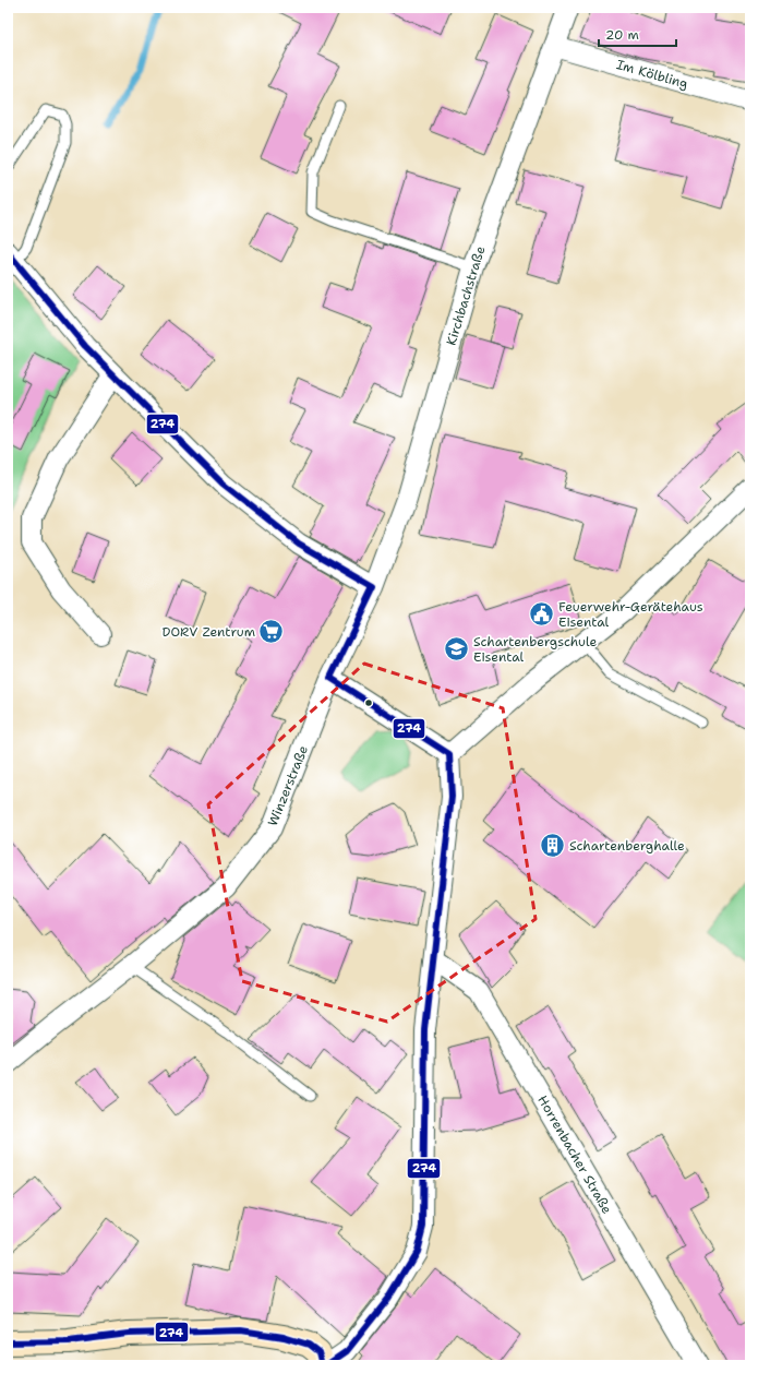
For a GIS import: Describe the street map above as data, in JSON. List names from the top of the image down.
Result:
{
  "streets": {
    "street": [
      "Im Kölbling",
      "Kirchbachstraße",
      "Winzerstraße",
      "Horrenbacher Straße"
    ]
  },
  "crossings": [
    ["Im Kölbling", "Kirchbachstraße"],
    ["Kirchbachstraße", "Winzerstraße"]
  ],
  "places": {
    "public building": ["Feuerwehr-Gerätehaus Eisental"],
    "supermarket": ["DORV Zentrum"],
    "school or university": ["Schartenbergschule Eisental"],
    "building": ["Schartenberghalle"]
  },
  "lines": ["transit line 274"],
  "scale_bar": "20 m"
}
